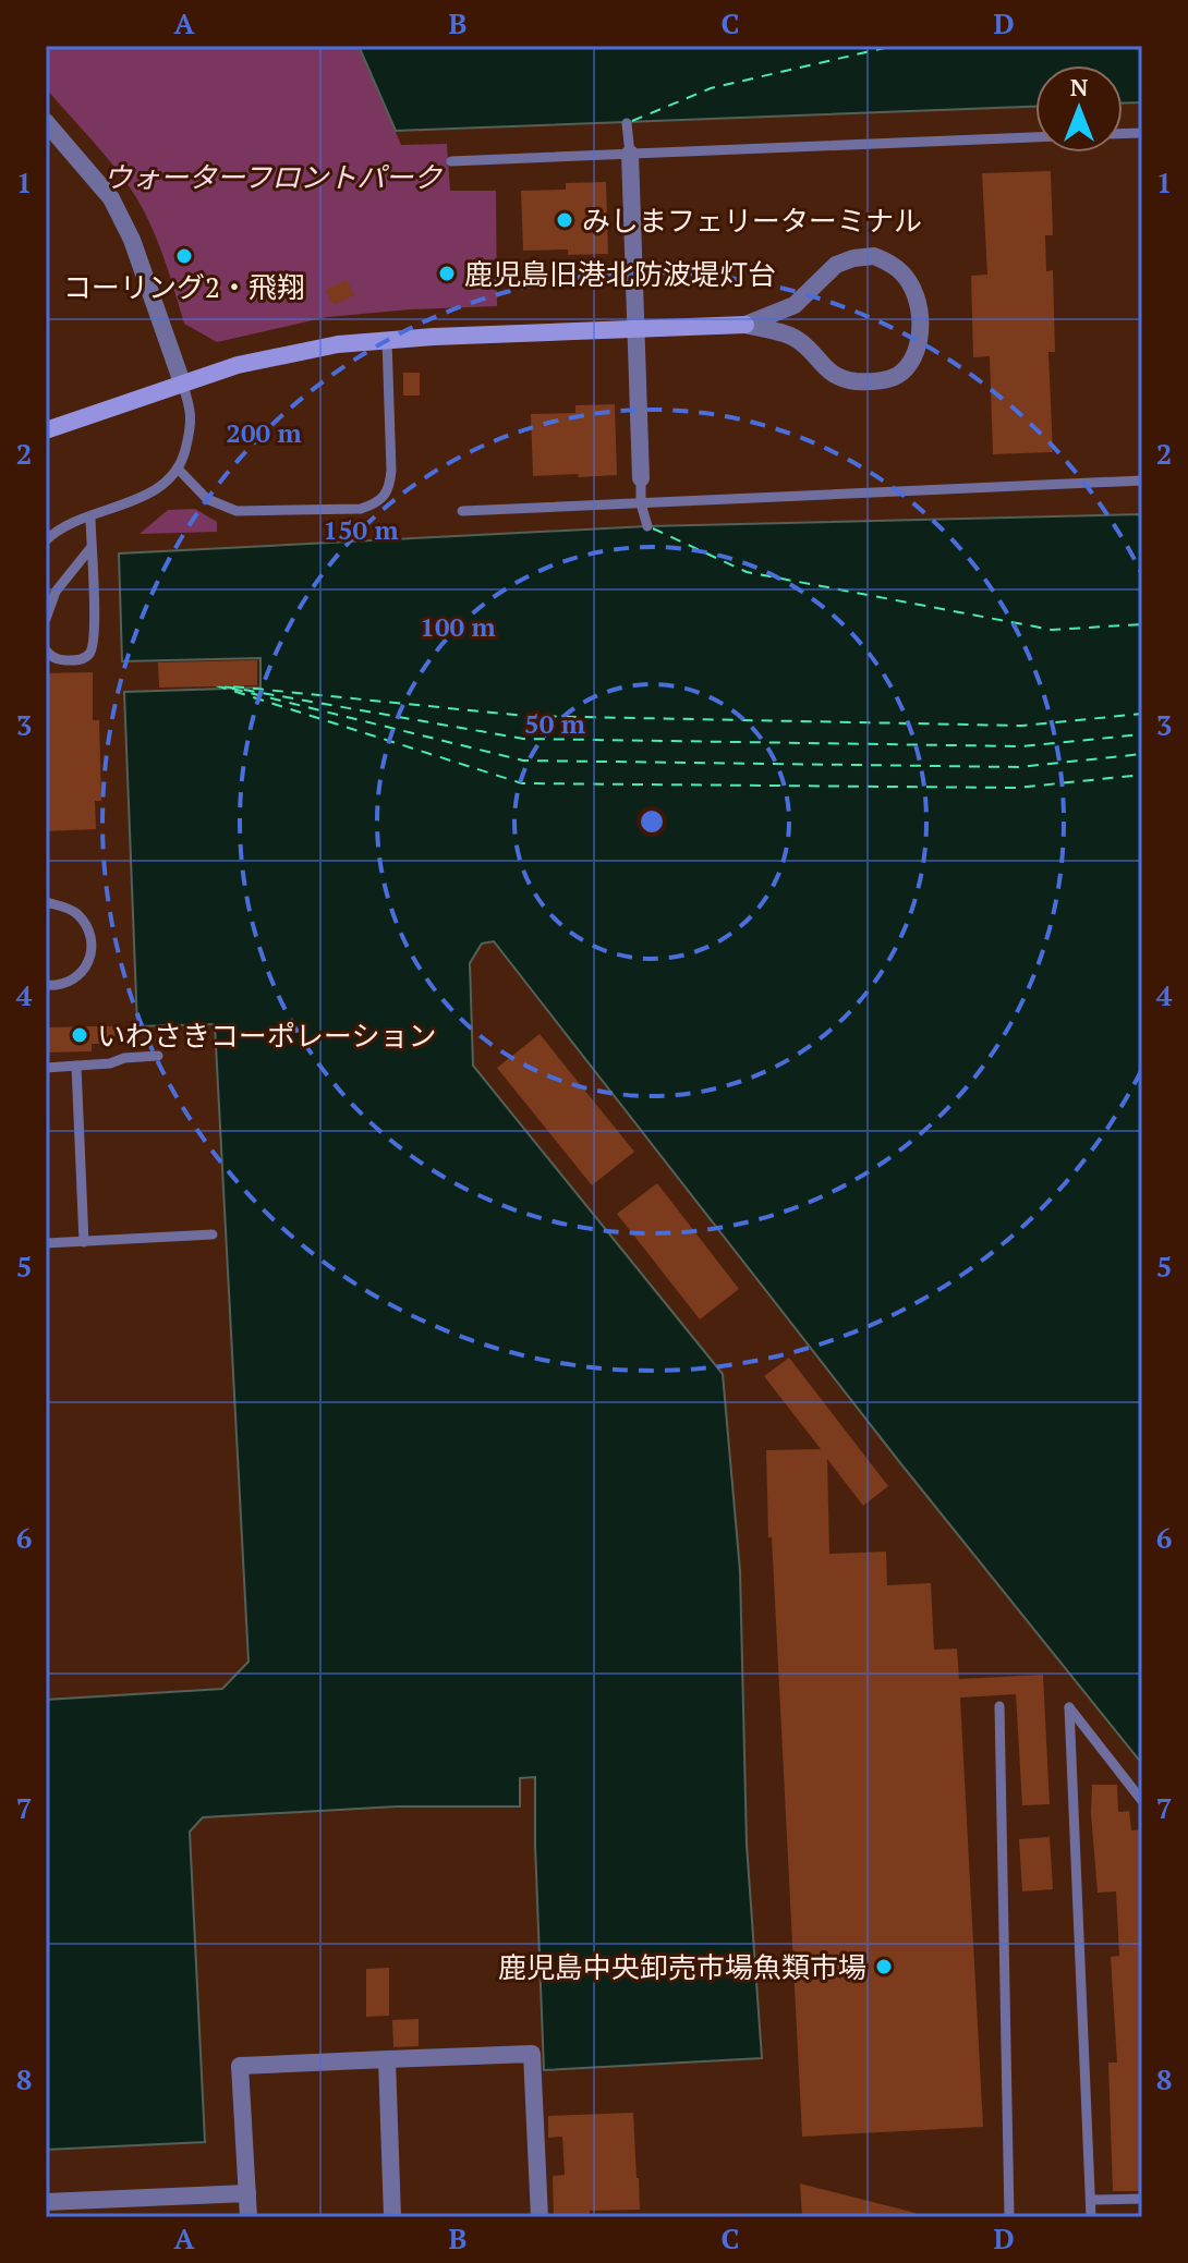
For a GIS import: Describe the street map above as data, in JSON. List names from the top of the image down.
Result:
{
  "parks": ["ウォーターフロントパーク"],
  "places": [
    "みしまフェリーターミナル",
    "コーリング2・飛翔",
    "鹿児島旧港北防波堤灯台",
    "いわさきコーポレーション",
    "鹿児島中央卸売市場魚類市場"
  ],
  "north": "top",
  "grid": {
    "columns": [
      "A",
      "B",
      "C",
      "D"
    ],
    "rows": [
      "1",
      "2",
      "3",
      "4",
      "5",
      "6",
      "7",
      "8"
    ]
  },
  "rings": [
    "200 m",
    "150 m",
    "100 m",
    "50 m"
  ]
}
